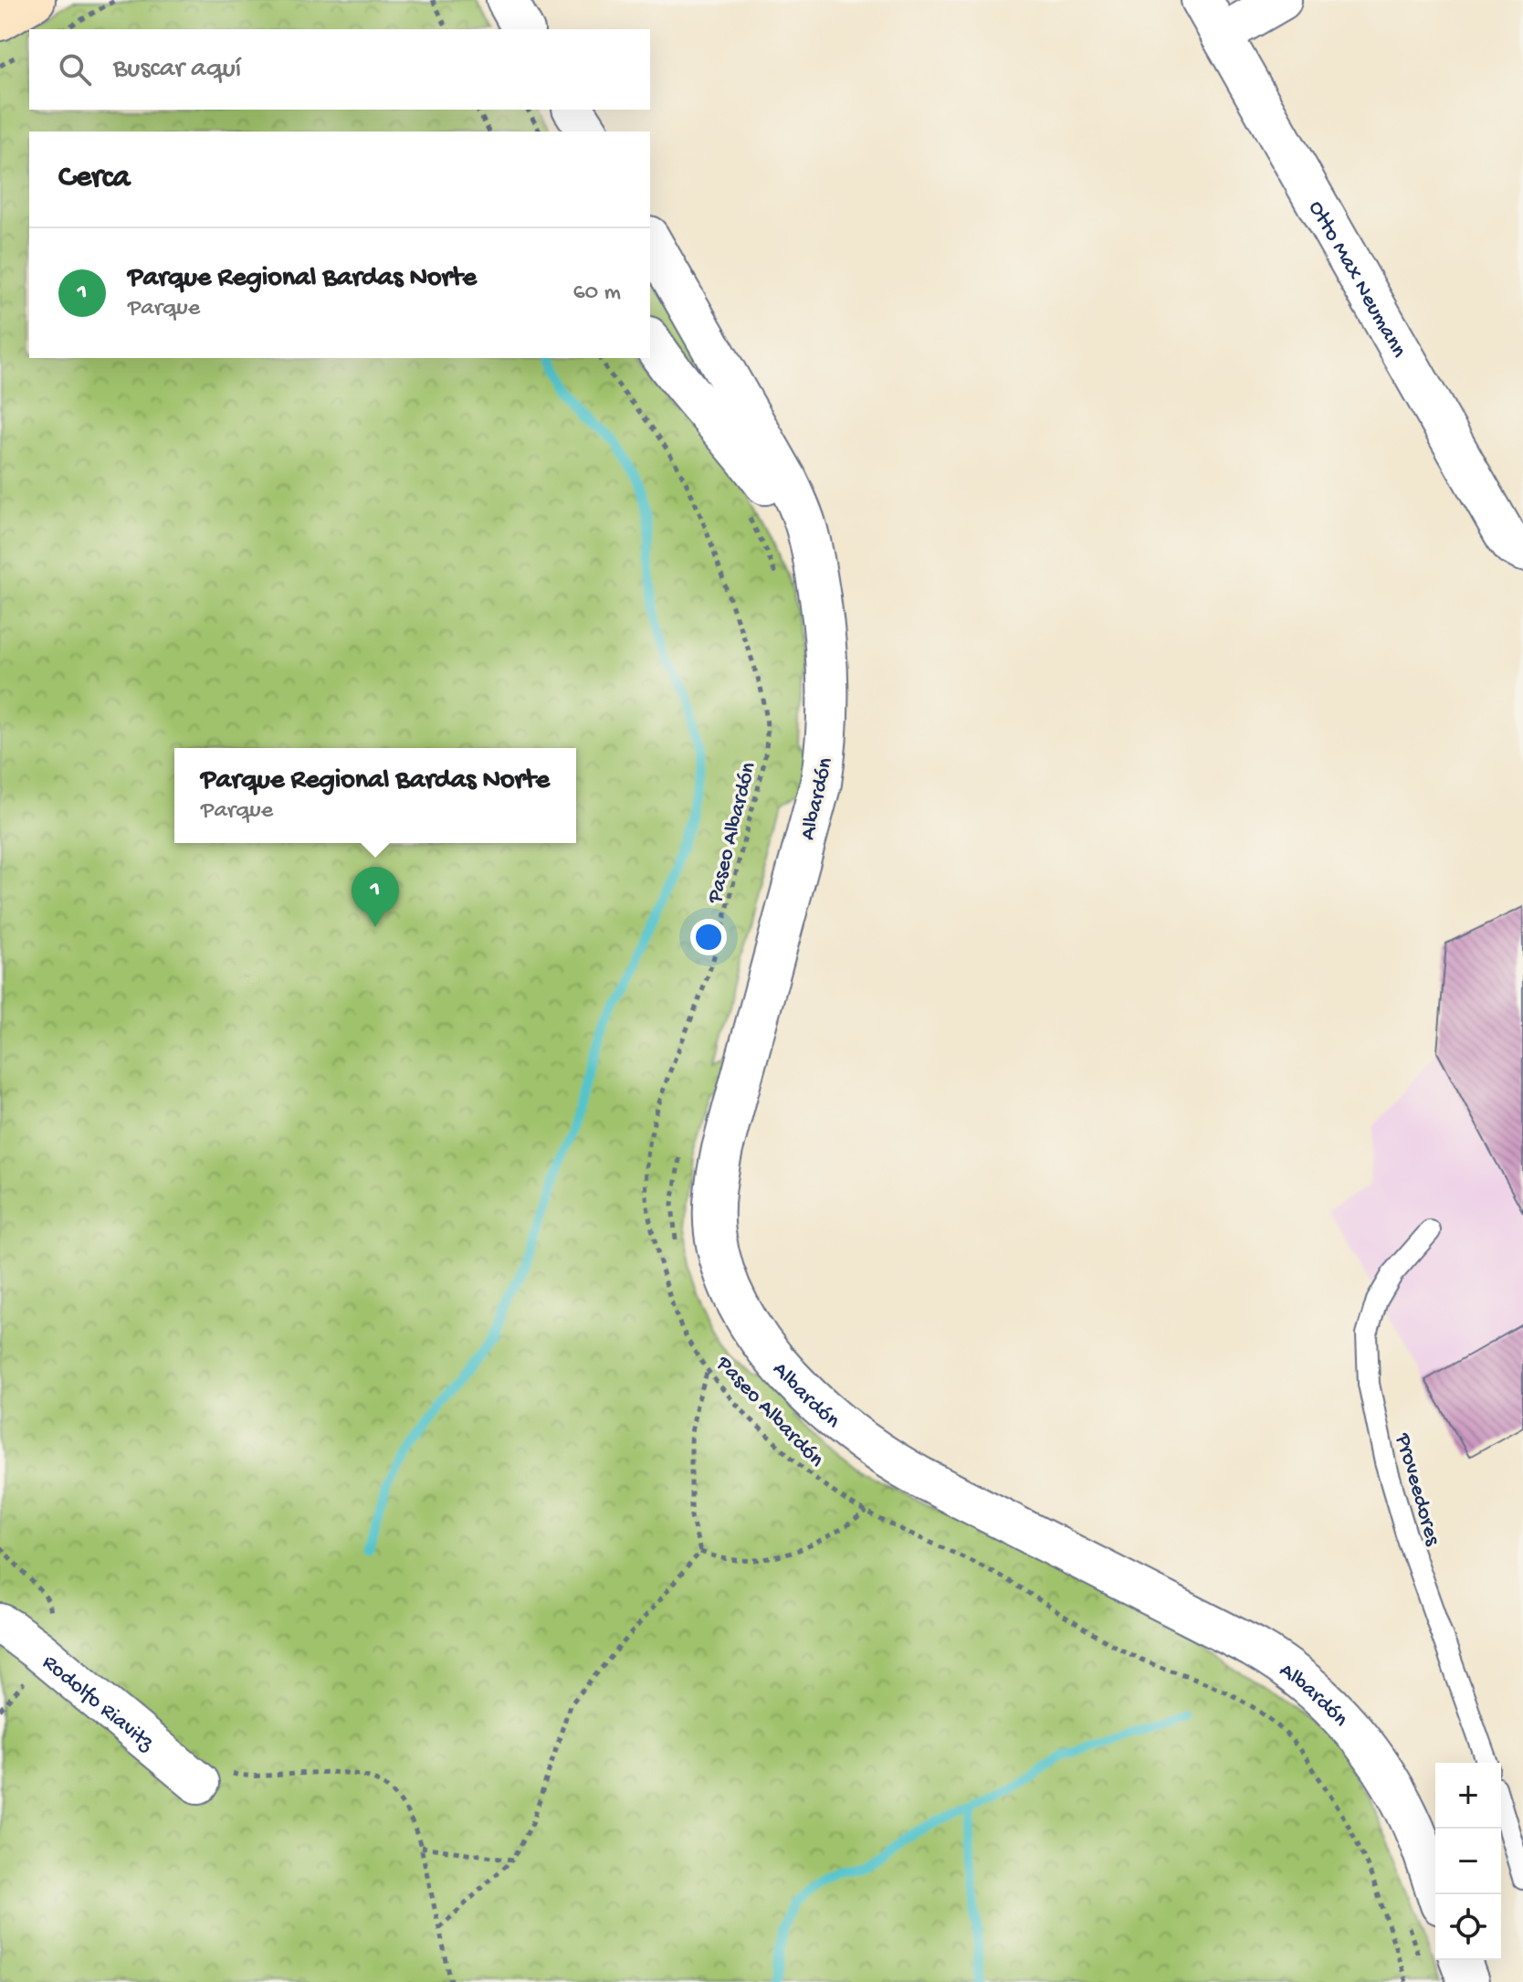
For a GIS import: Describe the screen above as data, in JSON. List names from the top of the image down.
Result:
{
  "streets": {
    "street": ["Otto Max Neumann", "Albardón", "Rodolfo Riavitz"],
    "lane": ["Proveedores"],
    "path": ["Paseo Albardón"]
  },
  "page": {
    "search": "Buscar aquí",
    "heading": "Cerca",
    "list": [
      {
        "mark": "1",
        "name": "Parque Regional Bardas Norte",
        "note": "Parque",
        "value": "60 m"
      }
    ],
    "popup": ["Parque Regional Bardas Norte", "Parque"],
    "pins": "1",
    "map_buttons": ["+", "−"]
  }
}
